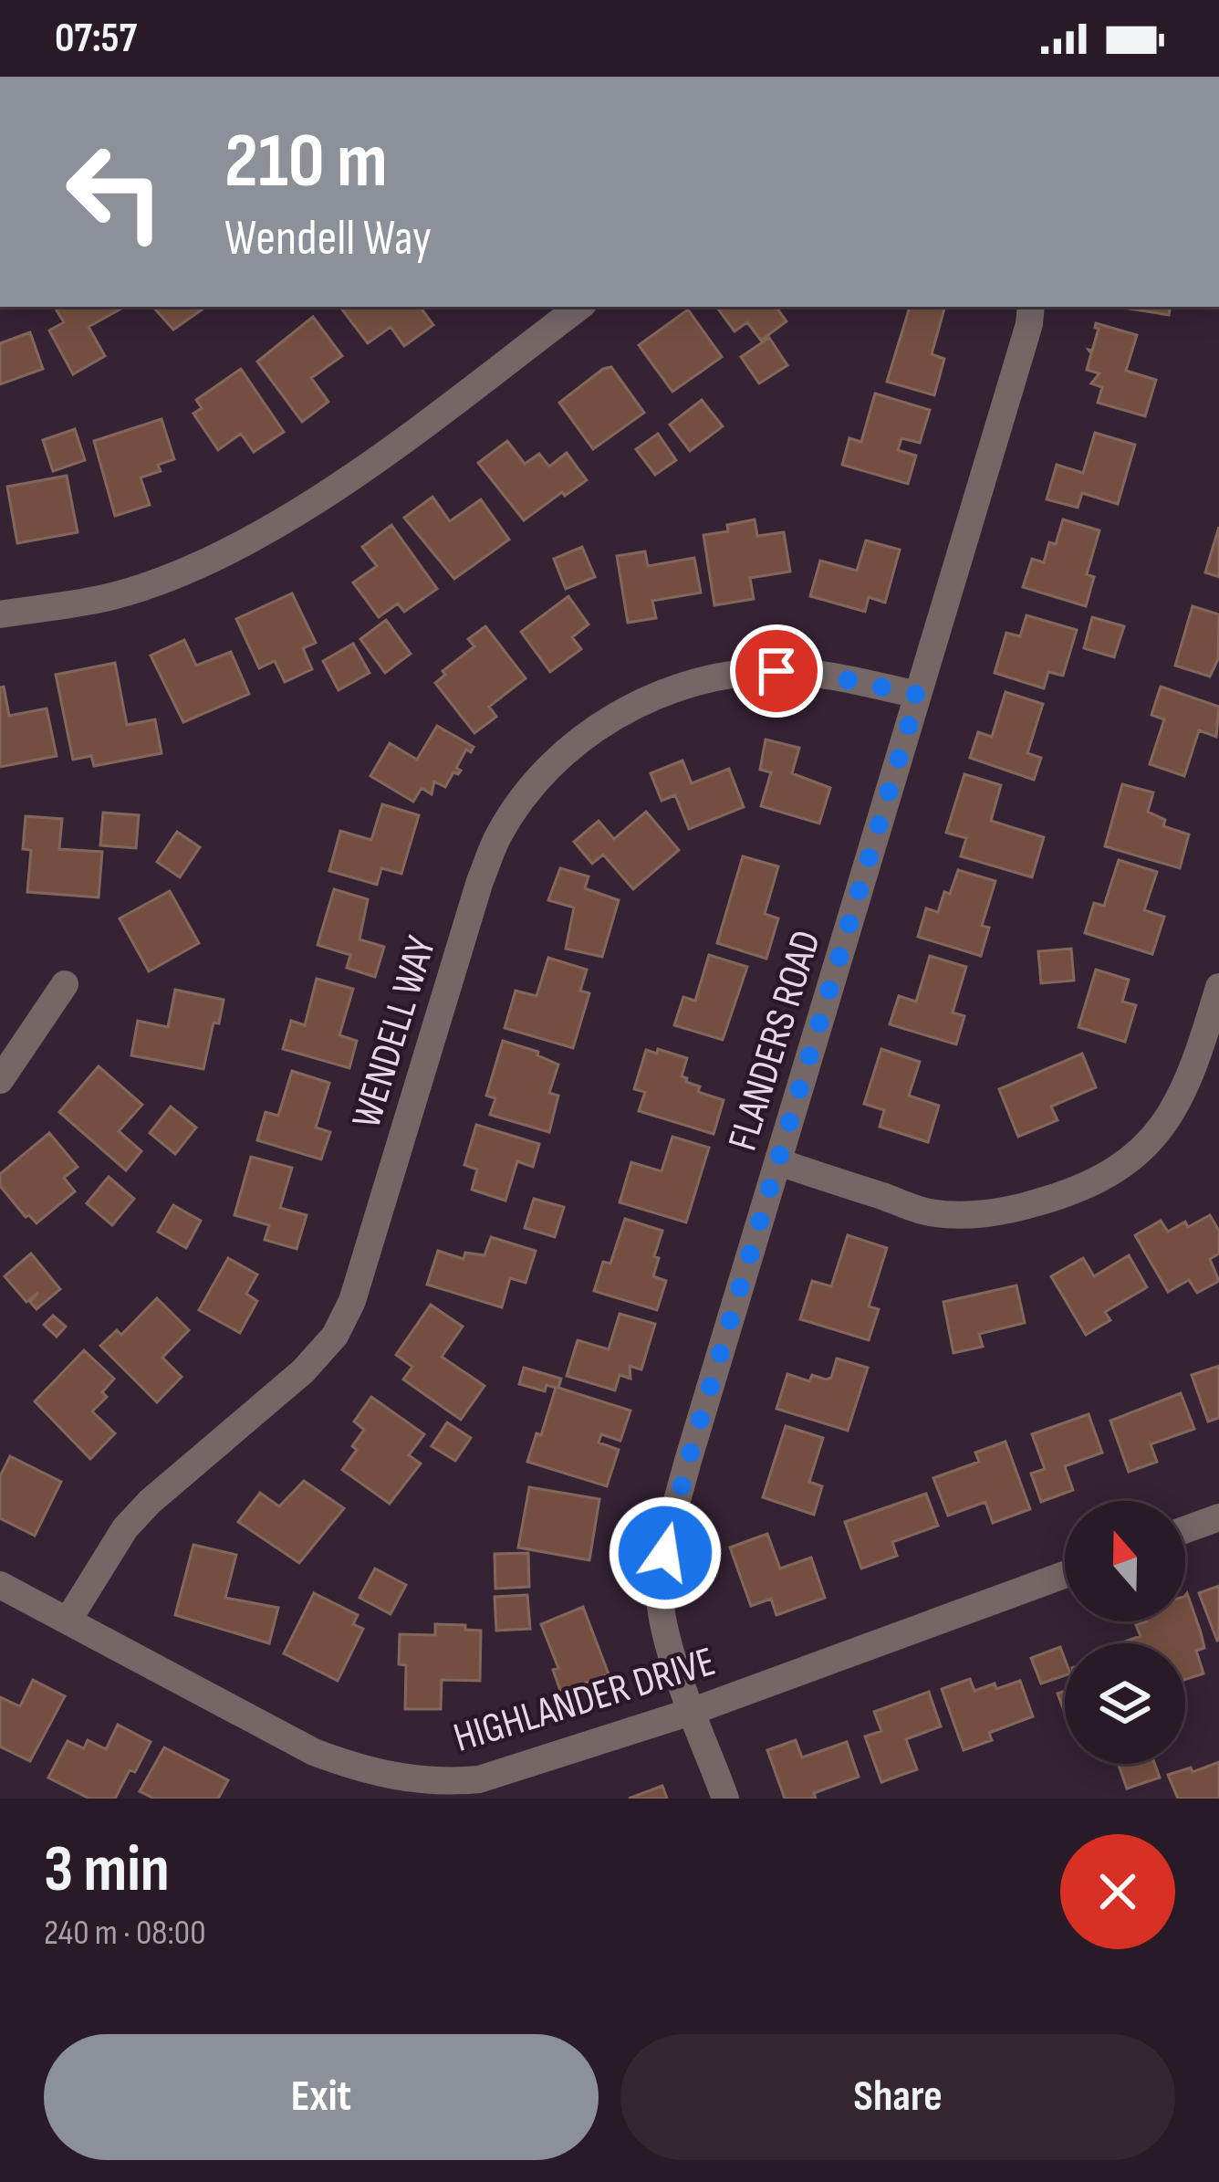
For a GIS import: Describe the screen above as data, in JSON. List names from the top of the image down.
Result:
{
  "streets": {
    "street": ["WENDELL WAY", "FLANDERS ROAD", "HIGHLANDER DRIVE"]
  },
  "crossings": [
    ["WENDELL WAY", "FLANDERS ROAD"],
    ["WENDELL WAY", "HIGHLANDER DRIVE"],
    ["FLANDERS ROAD", "HIGHLANDER DRIVE"]
  ],
  "north": "top",
  "page": {
    "status": "07:57",
    "turn": ["210 m", "Wendell Way"],
    "heading": ["3 min", "240 m · 08:00"],
    "buttons": ["Exit", "Share"]
  }
}
